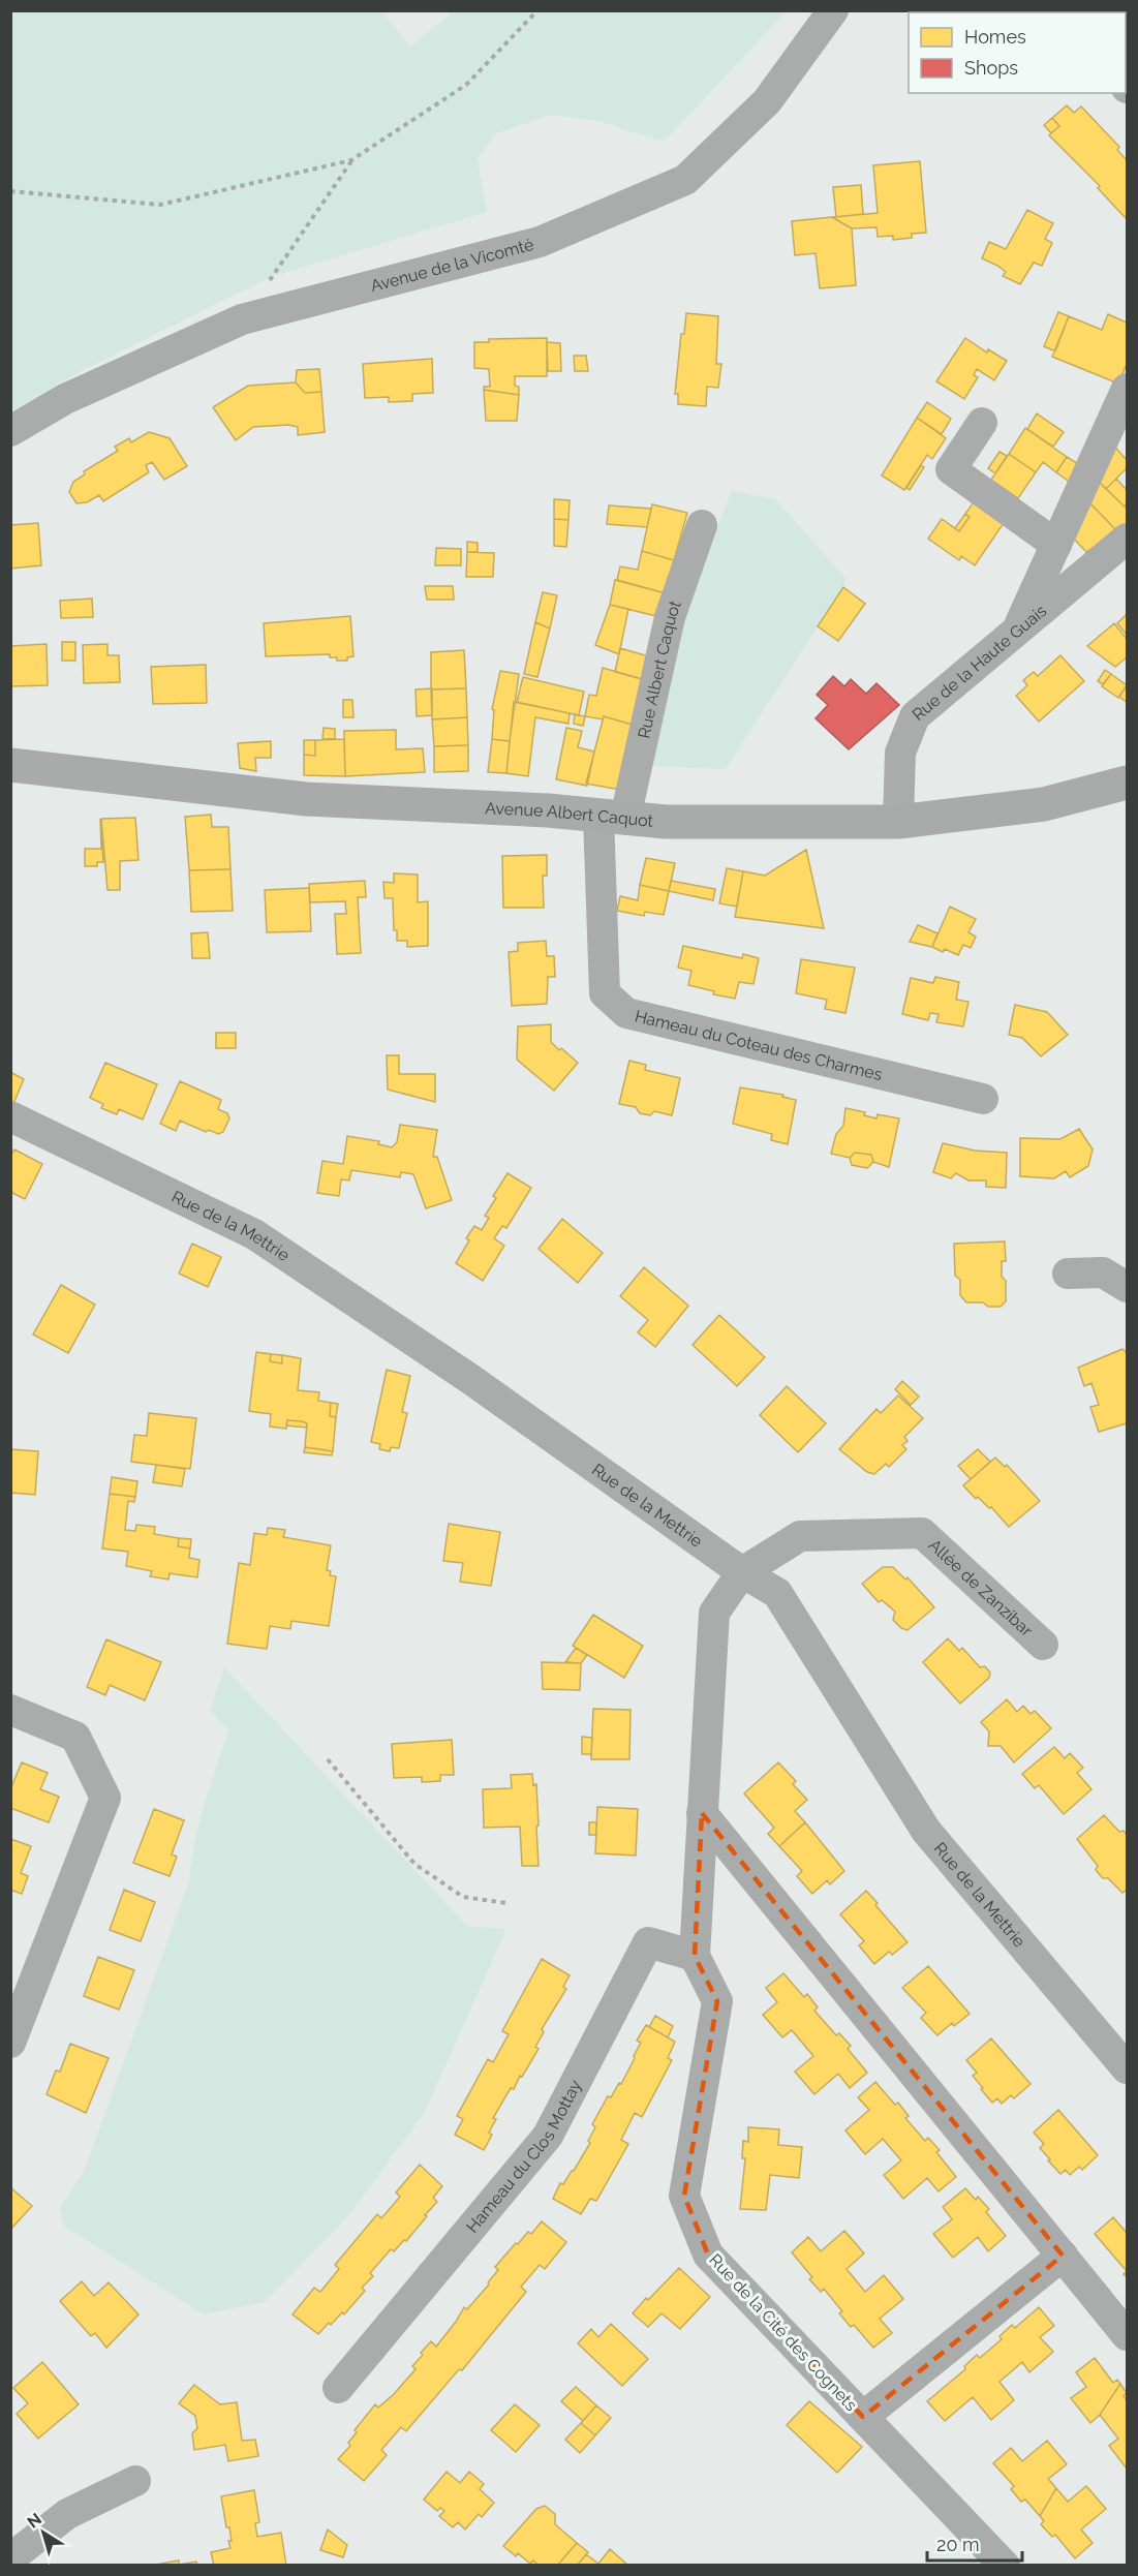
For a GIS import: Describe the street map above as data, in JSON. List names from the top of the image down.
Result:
{
  "streets": {
    "main road": ["Avenue Albert Caquot"],
    "street": [
      "Avenue de la Vicomté",
      "Rue de la Haute Guais",
      "Rue Albert Caquot",
      "Hameau du Coteau des Charmes",
      "Rue de la Mettrie",
      "Allée de Zanzibar",
      "Hameau du Clos Mottay",
      "Rue de la Cité des Cognets"
    ]
  },
  "crossings": [
    ["Rue de la Haute Guais", "Avenue Albert Caquot"],
    ["Rue Albert Caquot", "Avenue Albert Caquot"],
    ["Rue Albert Caquot", "Hameau du Coteau des Charmes"],
    ["Avenue Albert Caquot", "Hameau du Coteau des Charmes"],
    ["Rue de la Mettrie", "Allée de Zanzibar"],
    ["Rue de la Mettrie", "Rue de la Cité des Cognets"],
    ["Allée de Zanzibar", "Rue de la Cité des Cognets"],
    ["Hameau du Clos Mottay", "Rue de la Cité des Cognets"]
  ],
  "legend": ["Homes", "Shops"],
  "scale_bar": "20 m",
  "north": "top left"
}
